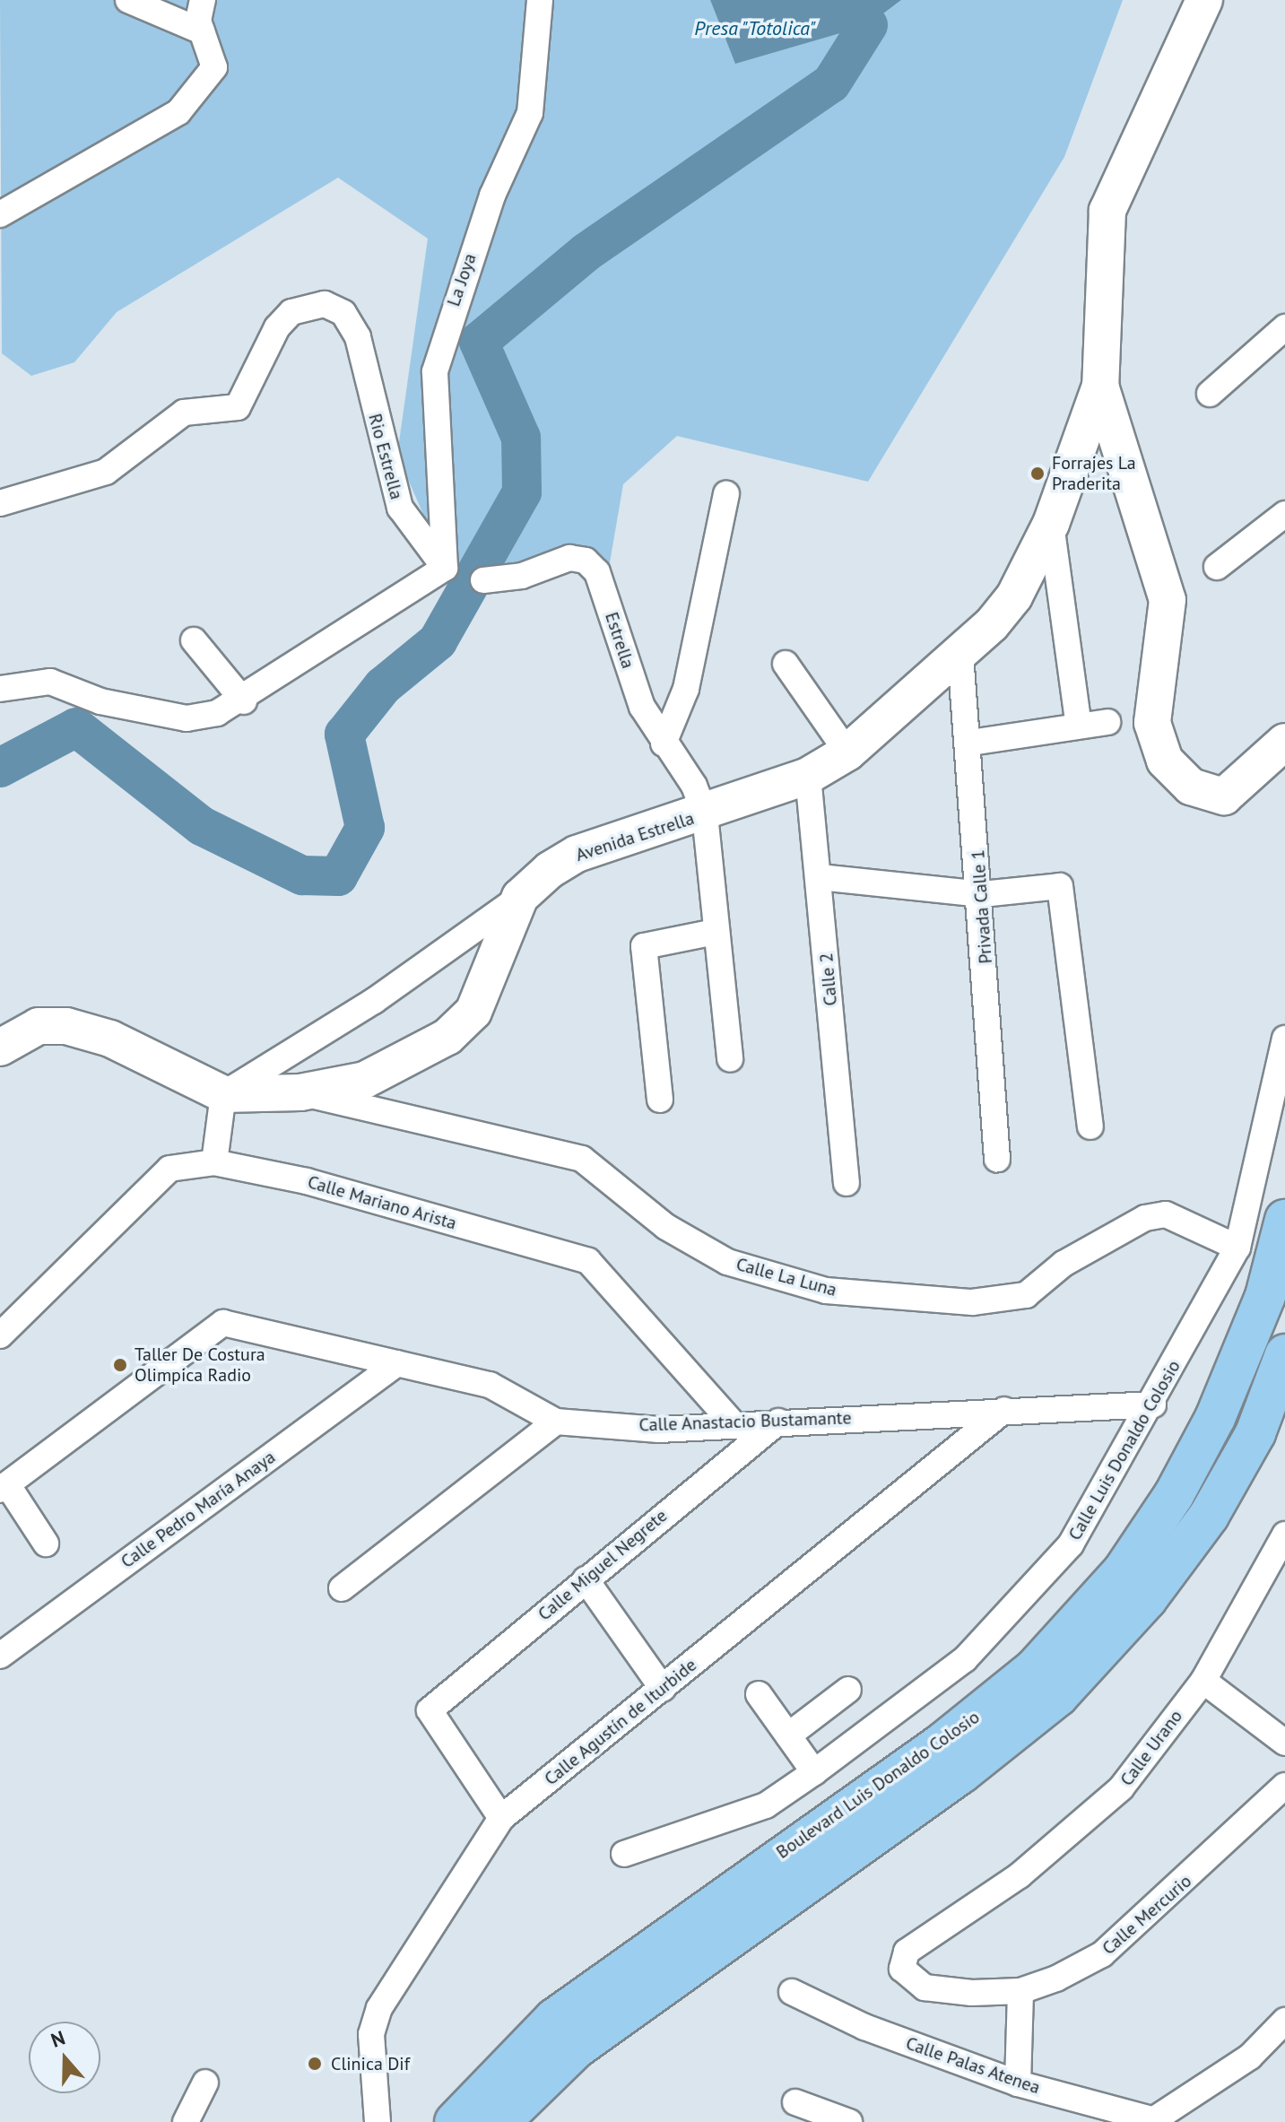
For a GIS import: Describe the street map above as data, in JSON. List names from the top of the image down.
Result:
{
  "streets": {
    "highway": ["Boulevard Luis Donaldo Colosio"],
    "street": [
      "La Joya",
      "Rio Estrella",
      "Estrella",
      "Avenida Estrella",
      "Privada Calle 1",
      "Calle 2",
      "Calle Mariano Arista",
      "Calle La Luna",
      "Calle Anastacio Bustamante",
      "Calle Luis Donaldo Colosio",
      "Calle Pedro María Anaya",
      "Calle Miguel Negrete",
      "Calle Agustín de Iturbide",
      "Calle Urano",
      "Calle Mercurio",
      "Calle Palas Atenea"
    ]
  },
  "crossings": [
    ["La Joya", "Rio Estrella"],
    ["Estrella", "Avenida Estrella"],
    ["Avenida Estrella", "Privada Calle 1"],
    ["Avenida Estrella", "Calle 2"],
    ["Calle Mariano Arista", "Calle Anastacio Bustamante"],
    ["Calle La Luna", "Calle Luis Donaldo Colosio"],
    ["Calle Anastacio Bustamante", "Calle Luis Donaldo Colosio"],
    ["Calle Anastacio Bustamante", "Calle Pedro María Anaya"],
    ["Calle Anastacio Bustamante", "Calle Miguel Negrete"],
    ["Calle Anastacio Bustamante", "Calle Agustín de Iturbide"],
    ["Calle Miguel Negrete", "Calle Agustín de Iturbide"],
    ["Calle Urano", "Calle Mercurio"]
  ],
  "water": ["Presa \"Totolica\""],
  "places": ["Forrajes La Praderita", "Taller De Costura Olimpica Radio", "Clinica Dif"],
  "north": "top"
}
